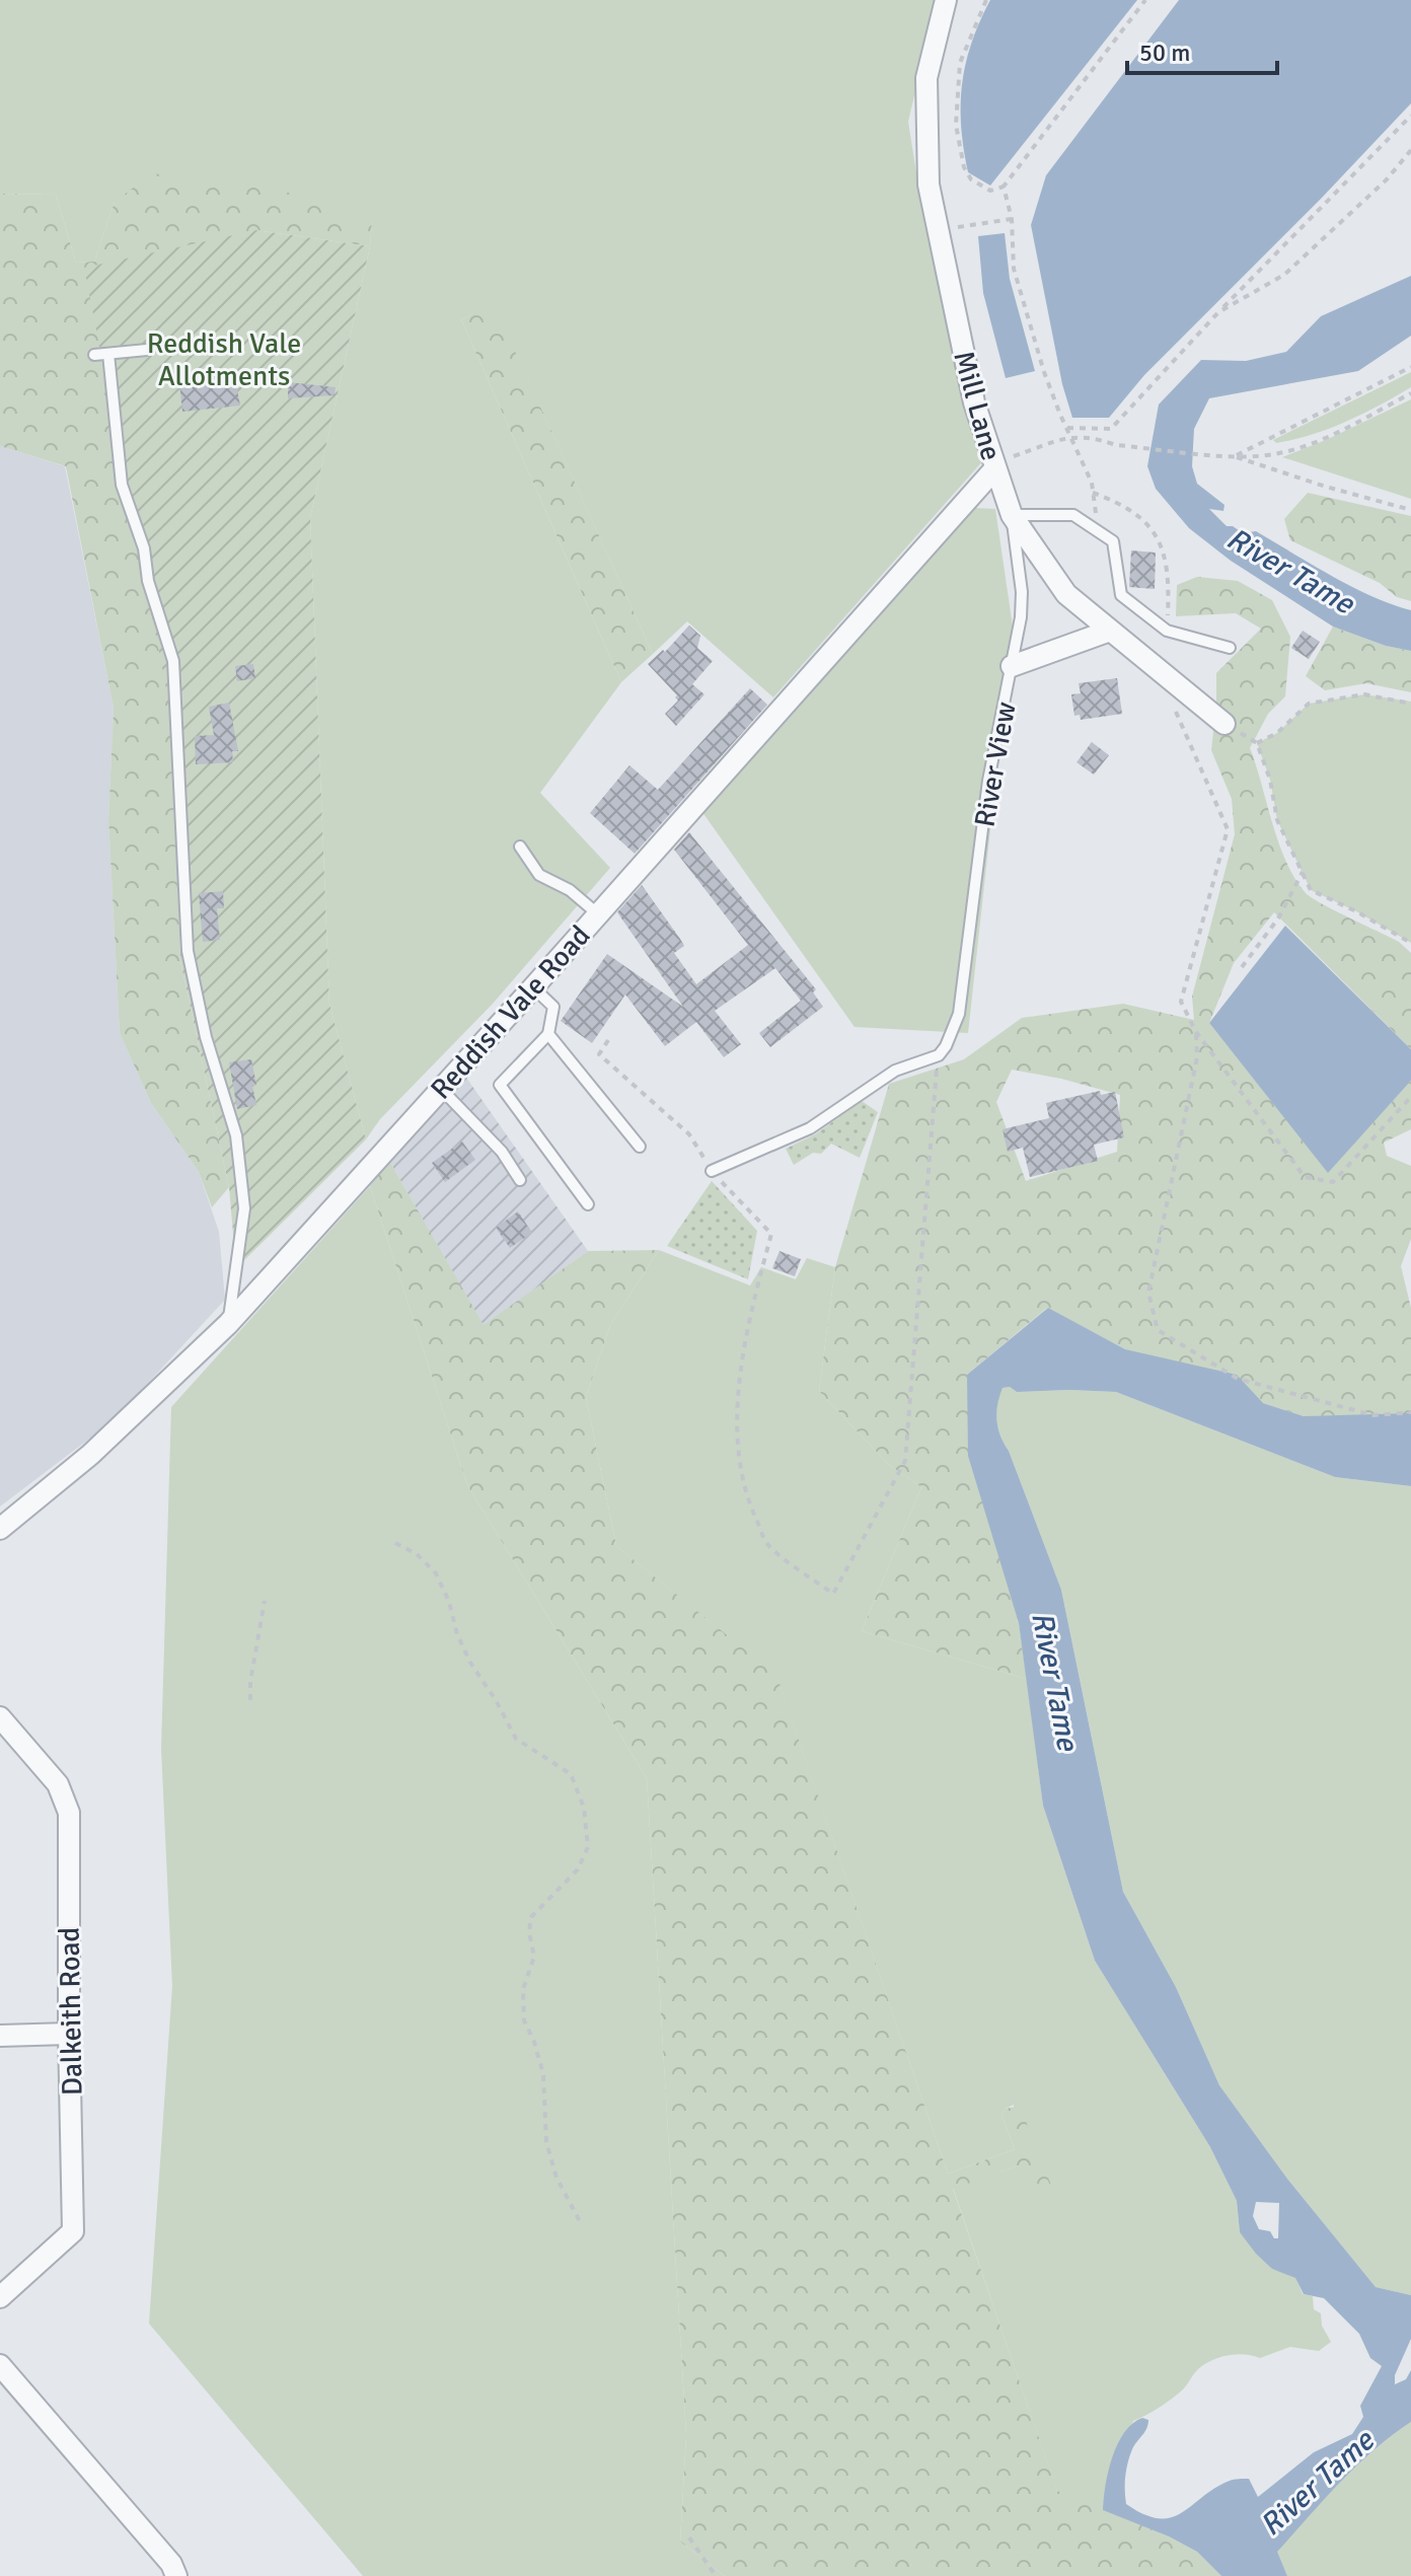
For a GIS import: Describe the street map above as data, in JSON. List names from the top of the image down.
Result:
{
  "streets": {
    "street": ["Mill Lane", "Reddish Vale Road", "Dalkeith Road"],
    "lane": ["River View"]
  },
  "crossings": [
    ["Mill Lane", "River View"],
    ["Mill Lane", "Reddish Vale Road"]
  ],
  "water": ["River Tame"],
  "parks": ["Reddish Vale Allotments"],
  "scale_bar": "50 m"
}
